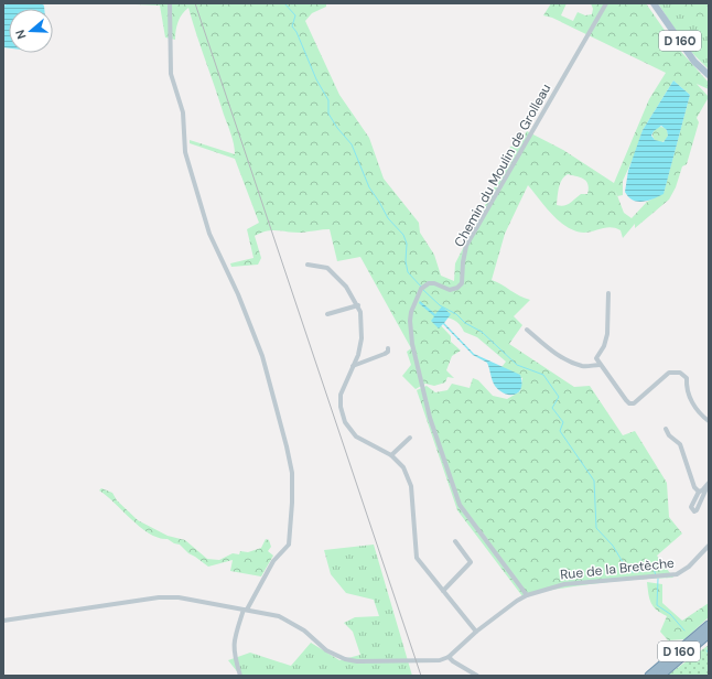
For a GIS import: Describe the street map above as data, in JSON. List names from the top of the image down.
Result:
{
  "streets": {
    "highway": ["D 160"],
    "street": ["Chemin du Moulin de Grolleau", "Rue de la Bretèche"]
  },
  "crossings": [
    ["Chemin du Moulin de Grolleau", "Rue de la Bretèche"]
  ],
  "north": "left"
}
